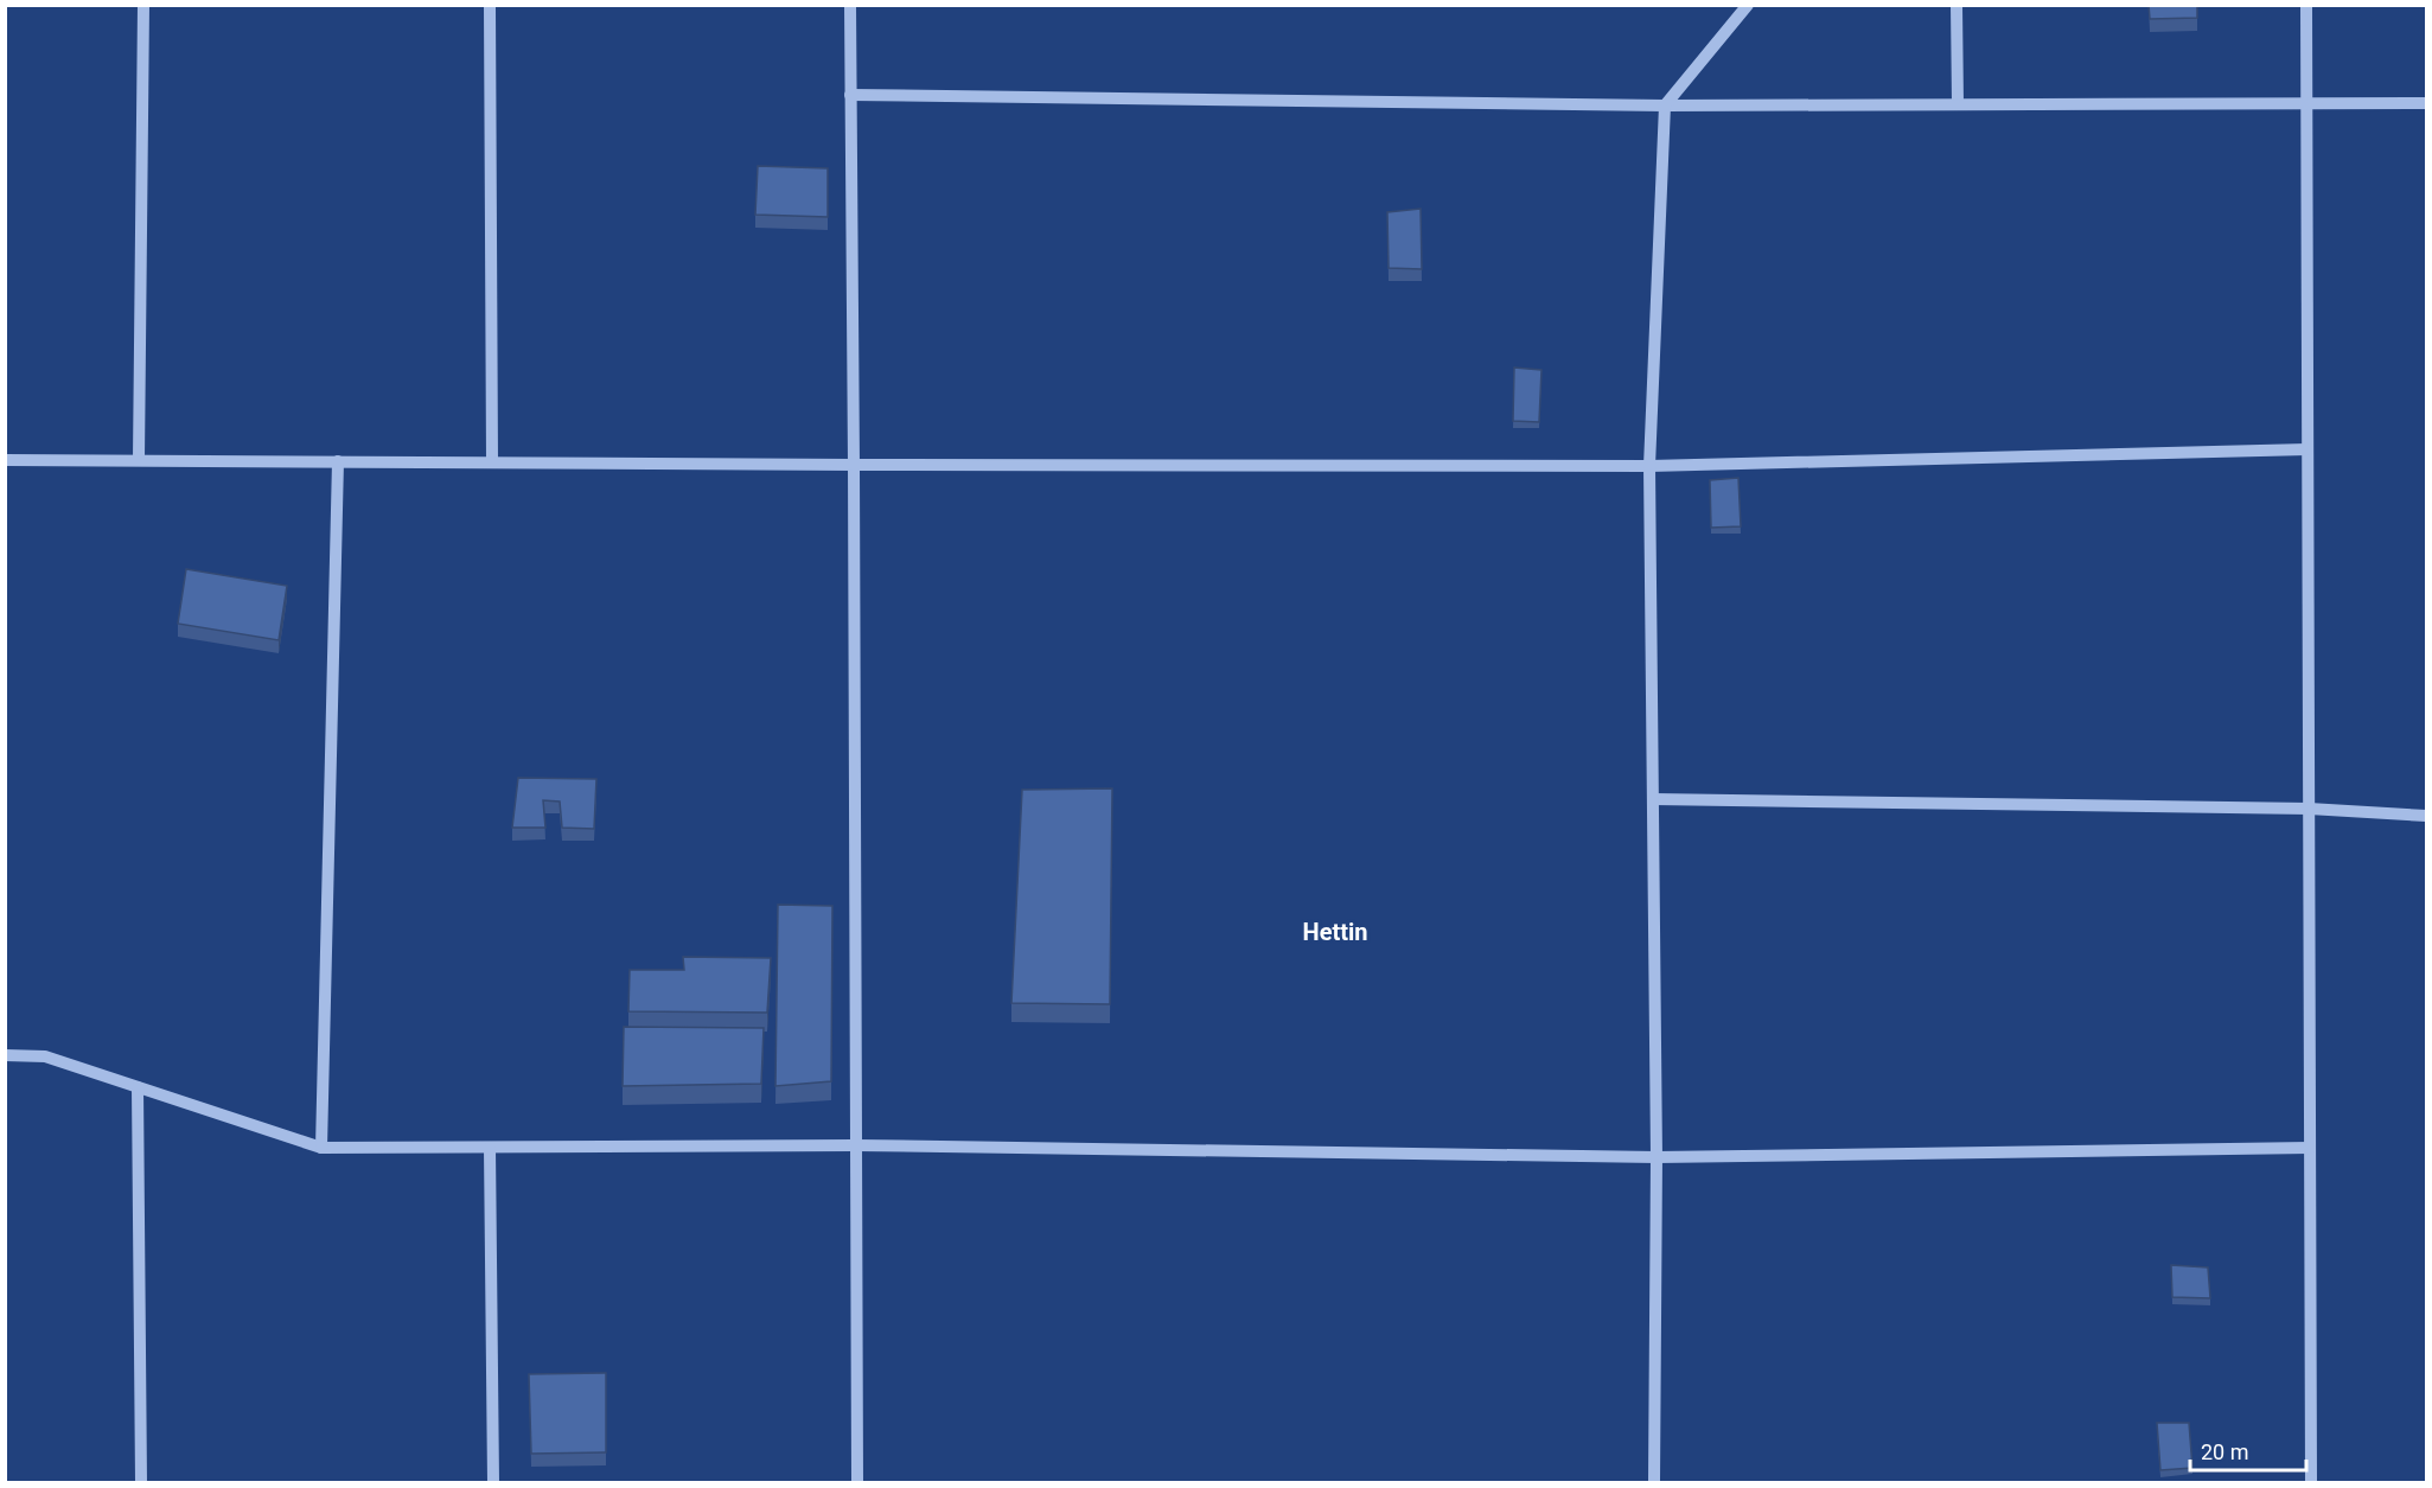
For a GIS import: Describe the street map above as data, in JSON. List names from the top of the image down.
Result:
{
  "districts": ["Hettin"],
  "scale_bar": "20 m"
}
